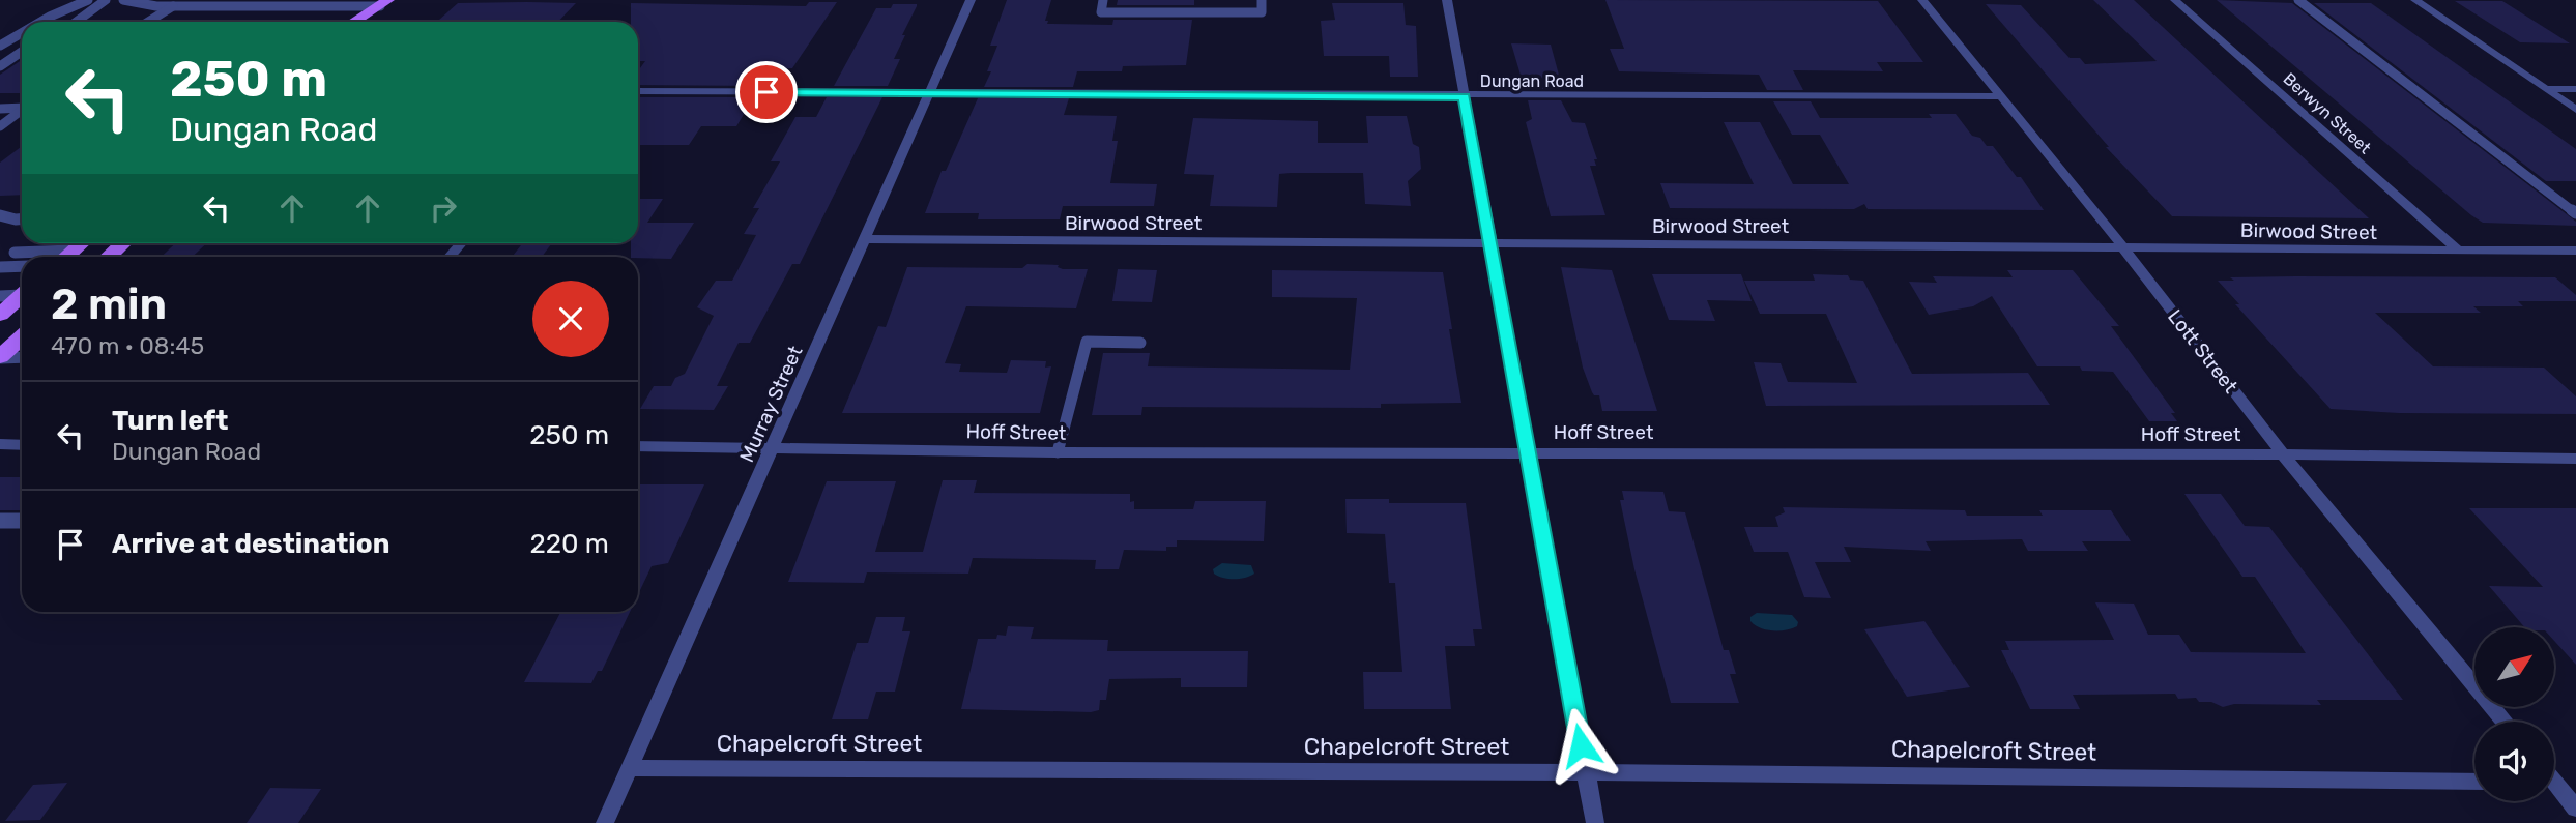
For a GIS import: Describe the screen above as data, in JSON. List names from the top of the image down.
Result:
{
  "streets": {
    "street": [
      "Dungan Road",
      "Berwyn Street",
      "Birwood Street",
      "Lott Street",
      "Murray Street",
      "Hoff Street",
      "Chapelcroft Street"
    ]
  },
  "crossings": [
    ["Dungan Road", "Lott Street"],
    ["Dungan Road", "Murray Street"],
    ["Berwyn Street", "Birwood Street"],
    ["Birwood Street", "Lott Street"],
    ["Birwood Street", "Murray Street"],
    ["Lott Street", "Hoff Street"],
    ["Murray Street", "Hoff Street"],
    ["Murray Street", "Chapelcroft Street"]
  ],
  "north": "top right",
  "page": {
    "turn": ["250 m", "Dungan Road"],
    "heading": ["2 min", "470 m · 08:45"],
    "list": [
      {
        "name": "Turn left",
        "note": "Dungan Road",
        "value": "250 m"
      },
      {
        "name": "Arrive at destination",
        "value": "220 m"
      }
    ]
  }
}
